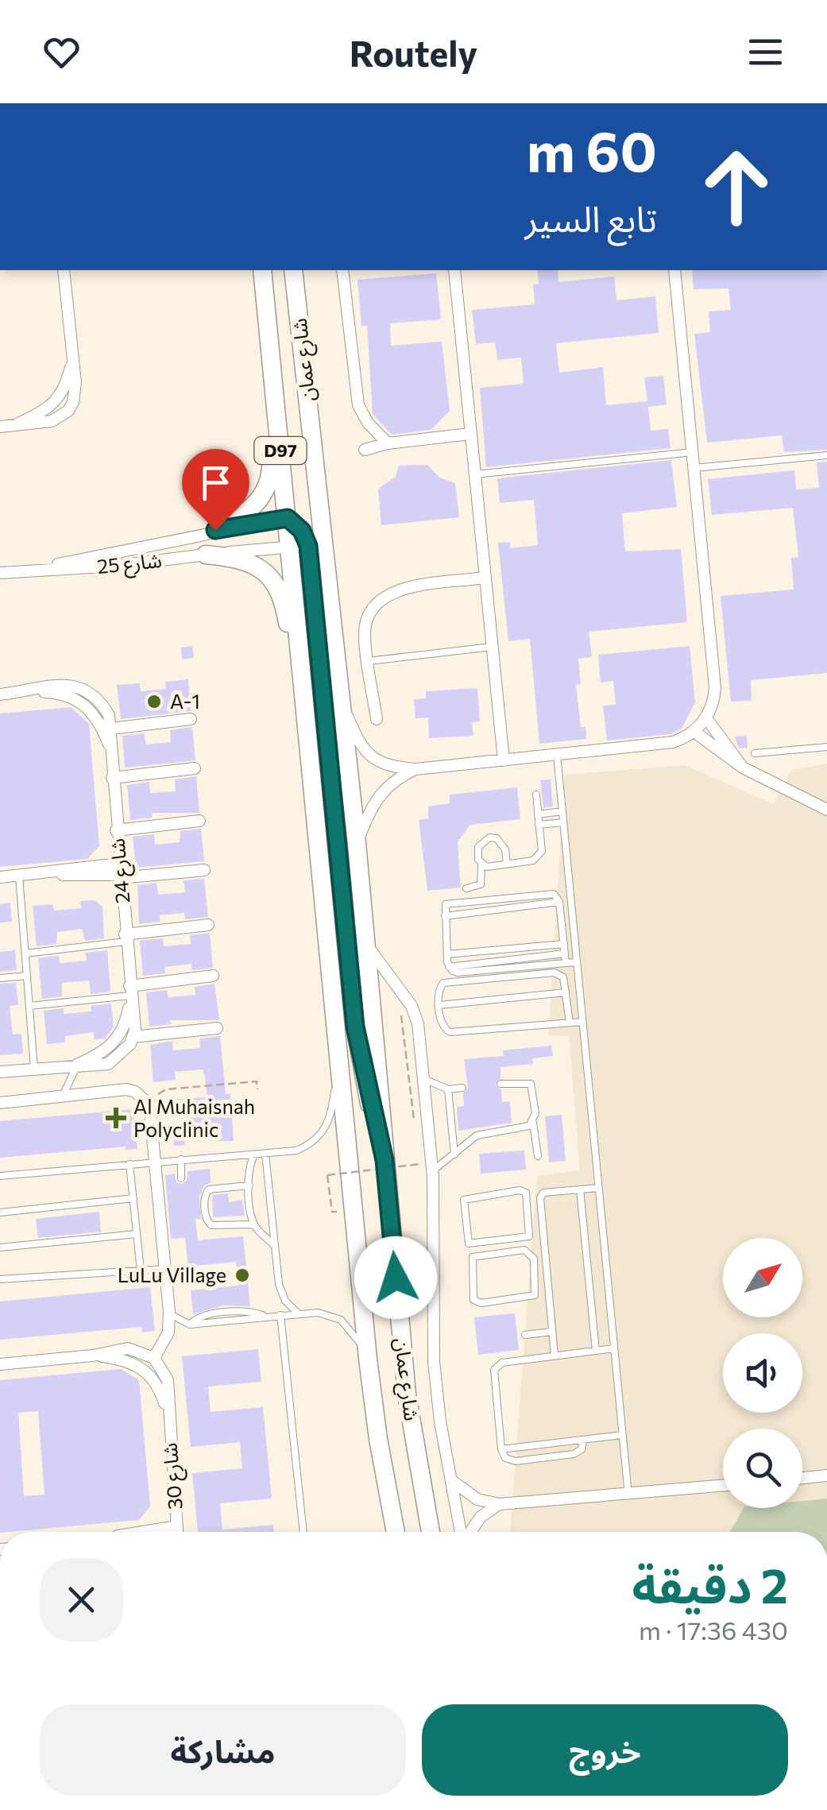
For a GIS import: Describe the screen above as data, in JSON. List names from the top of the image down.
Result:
{
  "streets": {
    "main road": ["شارع عمان", "D97"],
    "street": ["شارع 25", "شارع 24", "شارع 30"]
  },
  "crossings": [
    ["شارع عمان", "شارع 25"]
  ],
  "places": {
    "other": ["A-1", "LuLu Village"],
    "health": ["Al Muhaisnah Polyclinic"]
  },
  "north": "top right",
  "page": {
    "header": "Routely",
    "turn": ["60 m", "تابع السير"],
    "heading": ["2 دقيقة", "430 m · 17:36"],
    "buttons": ["خروج", "مشاركة"]
  }
}
